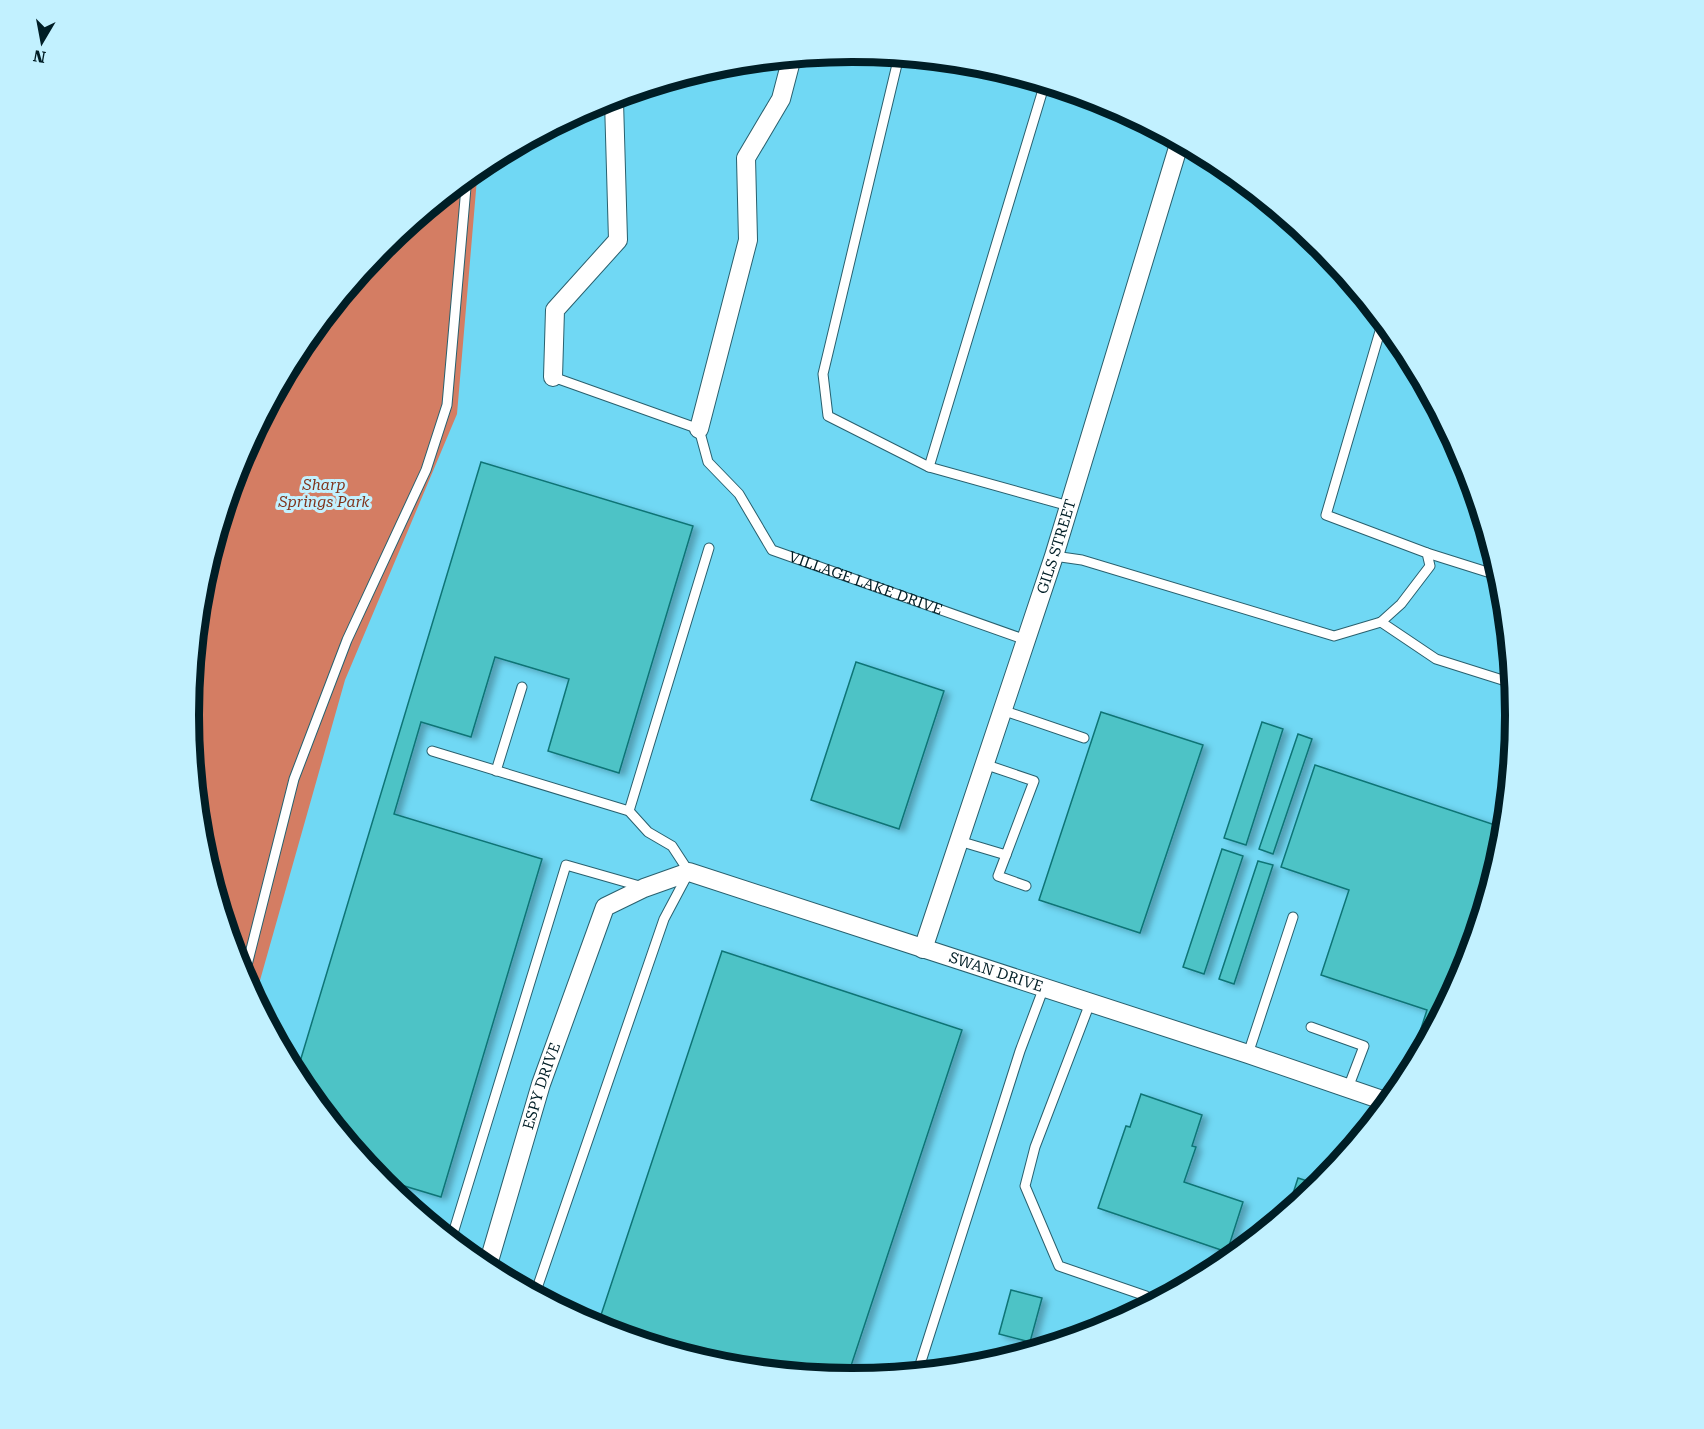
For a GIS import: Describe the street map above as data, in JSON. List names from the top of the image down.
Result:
{
  "streets": {
    "street": [
      "GILS STREET",
      "VILLAGE LAKE DRIVE",
      "SWAN DRIVE",
      "ESPY DRIVE"
    ]
  },
  "crossings": [
    ["GILS STREET", "VILLAGE LAKE DRIVE"],
    ["GILS STREET", "SWAN DRIVE"]
  ],
  "parks": ["Sharp Springs Park"],
  "north": "bottom"
}
